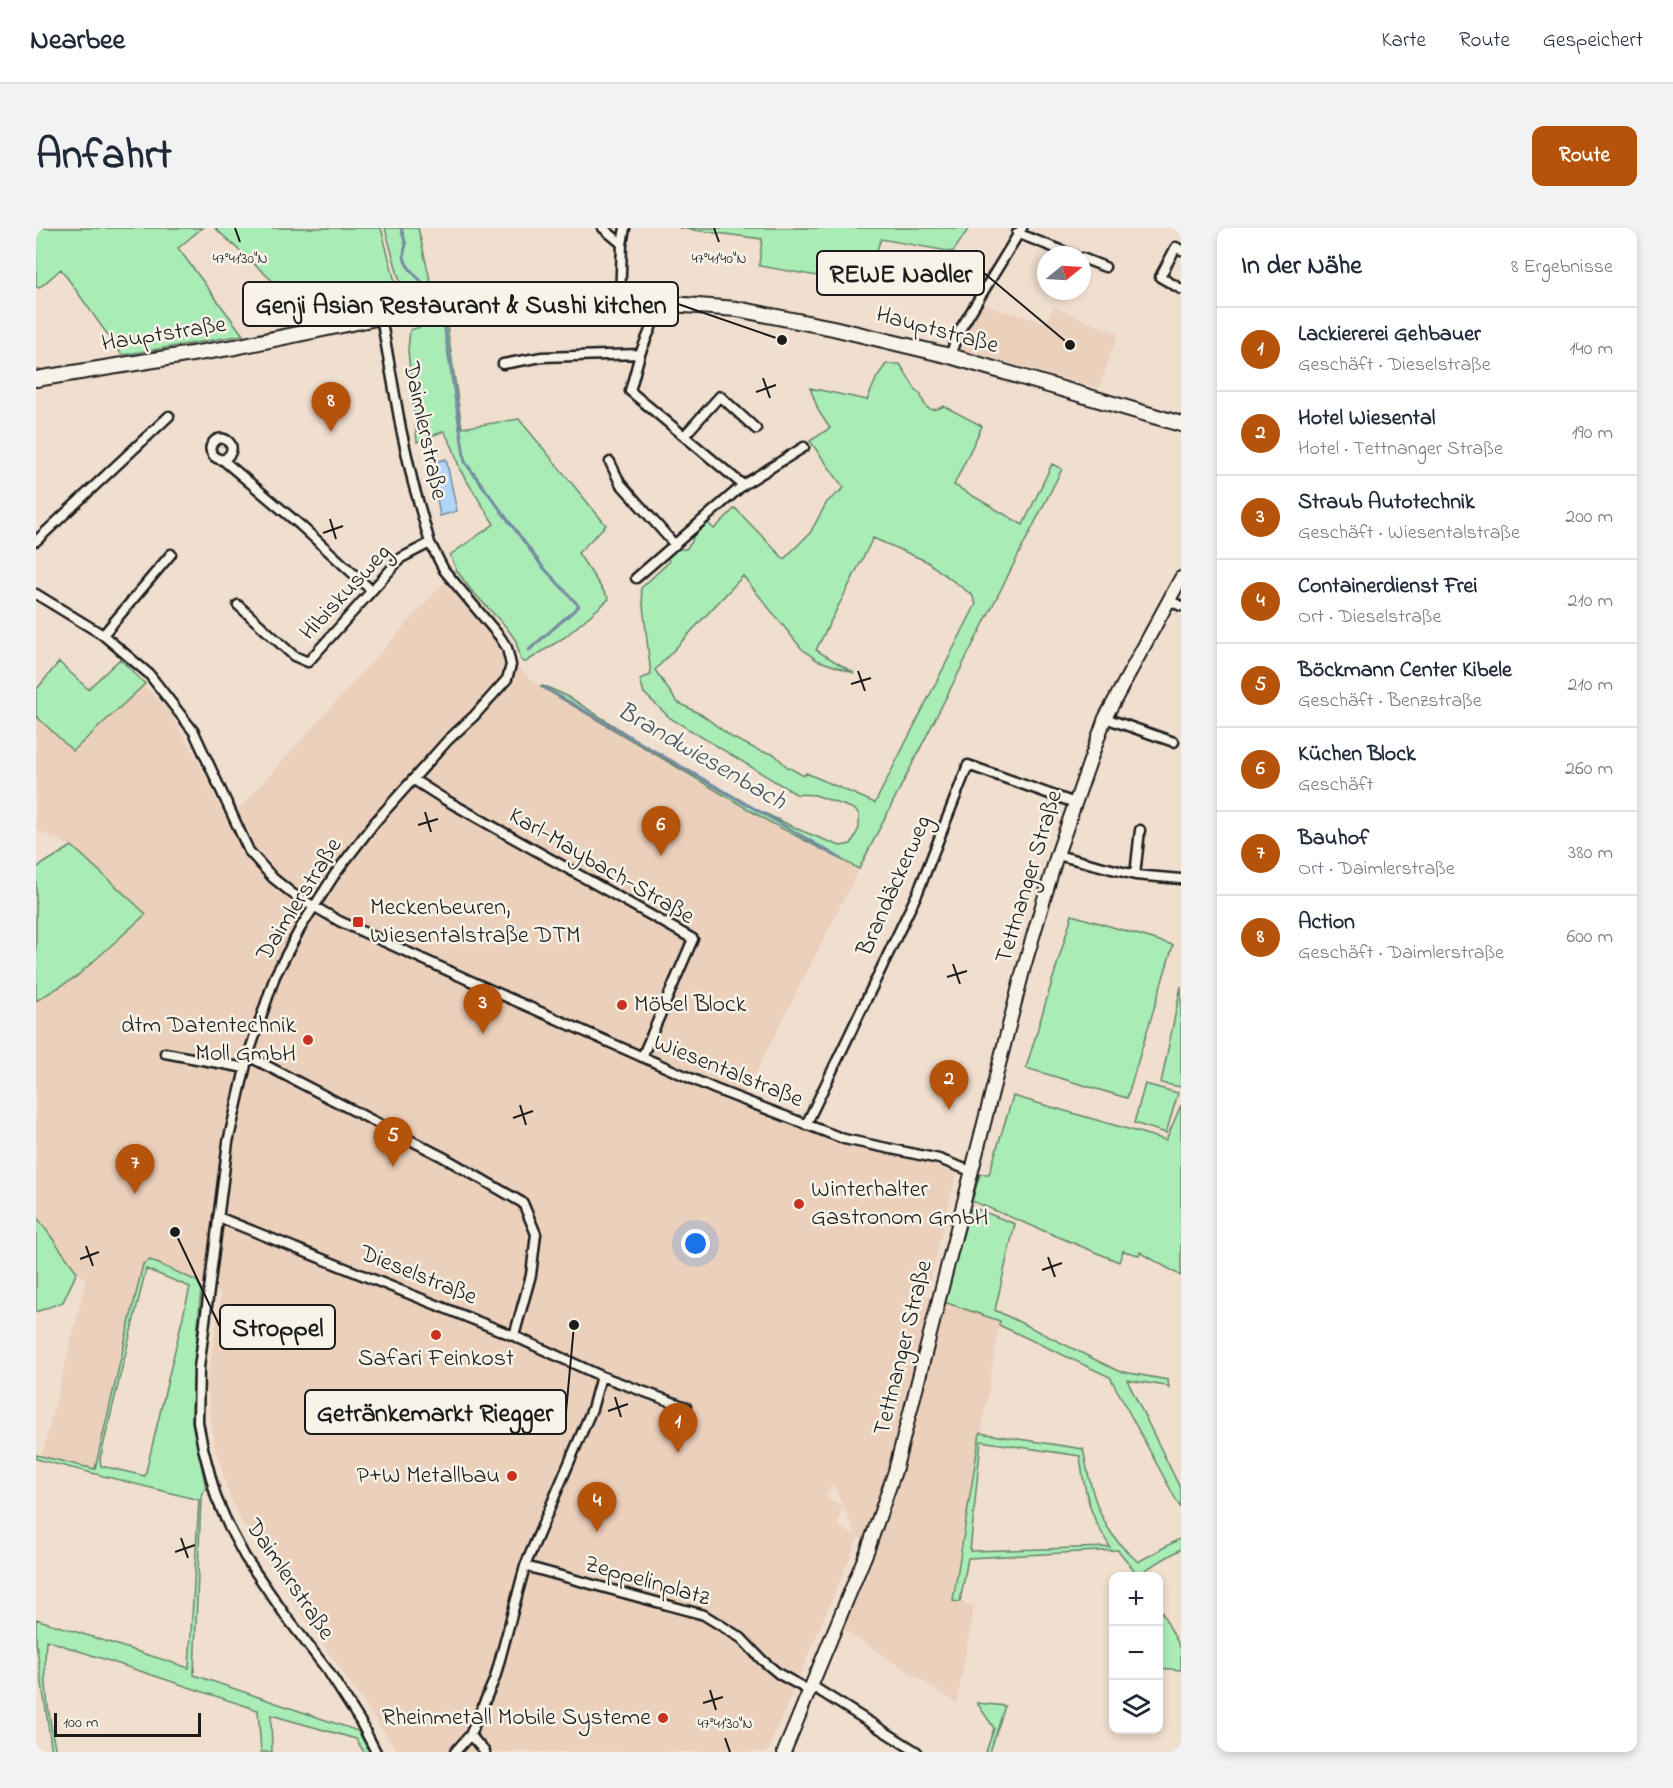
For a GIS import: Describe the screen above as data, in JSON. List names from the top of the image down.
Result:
{
  "streets": {
    "main road": ["Hauptstraße", "Tettnanger Straße"],
    "street": [
      "Daimlerstraße",
      "Hibiskusweg",
      "Karl-Maybach-Straße",
      "Brandäckerweg",
      "Wiesentalstraße",
      "Dieselstraße",
      "Zeppelinplatz"
    ]
  },
  "crossings": [
    ["Hauptstraße", "Daimlerstraße"],
    ["Daimlerstraße", "Hibiskusweg"],
    ["Daimlerstraße", "Karl-Maybach-Straße"],
    ["Daimlerstraße", "Wiesentalstraße"],
    ["Daimlerstraße", "Dieselstraße"],
    ["Karl-Maybach-Straße", "Wiesentalstraße"],
    ["Tettnanger Straße", "Brandäckerweg"],
    ["Tettnanger Straße", "Wiesentalstraße"],
    ["Tettnanger Straße", "Zeppelinplatz"],
    ["Brandäckerweg", "Wiesentalstraße"]
  ],
  "water": ["Brandwiesenbach"],
  "places": {
    "other": [
      "Genji Asian Restaurant & Sushi kitchen",
      "REWE Nadler",
      "Möbel Block",
      "dtm Datentechnik Moll GmbH",
      "Winterhalter Gastronom GmbH",
      "Stroppel",
      "Getränkemarkt Riegger",
      "Safari Feinkost",
      "P+W Metallbau",
      "Rheinmetall Mobile Systeme"
    ],
    "transit": ["Meckenbeuren, Wiesentalstraße DTM"]
  },
  "scale_bar": "100 m",
  "north": "right",
  "page": {
    "header": "Nearbee",
    "nav": ["Karte", "Route", "Gespeichert"],
    "title": "Anfahrt",
    "buttons": "Route",
    "heading": ["In der Nähe", "8 Ergebnisse"],
    "list": [
      {
        "mark": "1",
        "name": "Lackiererei Gehbauer",
        "note": "Geschäft · Dieselstraße",
        "value": "140 m"
      },
      {
        "mark": "2",
        "name": "Hotel Wiesental",
        "note": "Hotel · Tettnanger Straße",
        "value": "190 m"
      },
      {
        "mark": "3",
        "name": "Straub Autotechnik",
        "note": "Geschäft · Wiesentalstraße",
        "value": "200 m"
      },
      {
        "mark": "4",
        "name": "Containerdienst Frei",
        "note": "Ort · Dieselstraße",
        "value": "210 m"
      },
      {
        "mark": "5",
        "name": "Böckmann Center Kibele",
        "note": "Geschäft · Benzstraße",
        "value": "210 m"
      },
      {
        "mark": "6",
        "name": "Küchen Block",
        "note": "Geschäft",
        "value": "260 m"
      },
      {
        "mark": "7",
        "name": "Bauhof",
        "note": "Ort · Daimlerstraße",
        "value": "380 m"
      },
      {
        "mark": "8",
        "name": "Action",
        "note": "Geschäft · Daimlerstraße",
        "value": "600 m"
      }
    ],
    "pins": [
      "8",
      "6",
      "3",
      "2",
      "5",
      "7",
      "1",
      "4"
    ],
    "map_buttons": ["+", "−"],
    "scale": "100 m"
  },
  "coordinates": ["47°41'30\"N", "47°41'40\"N"]
}
